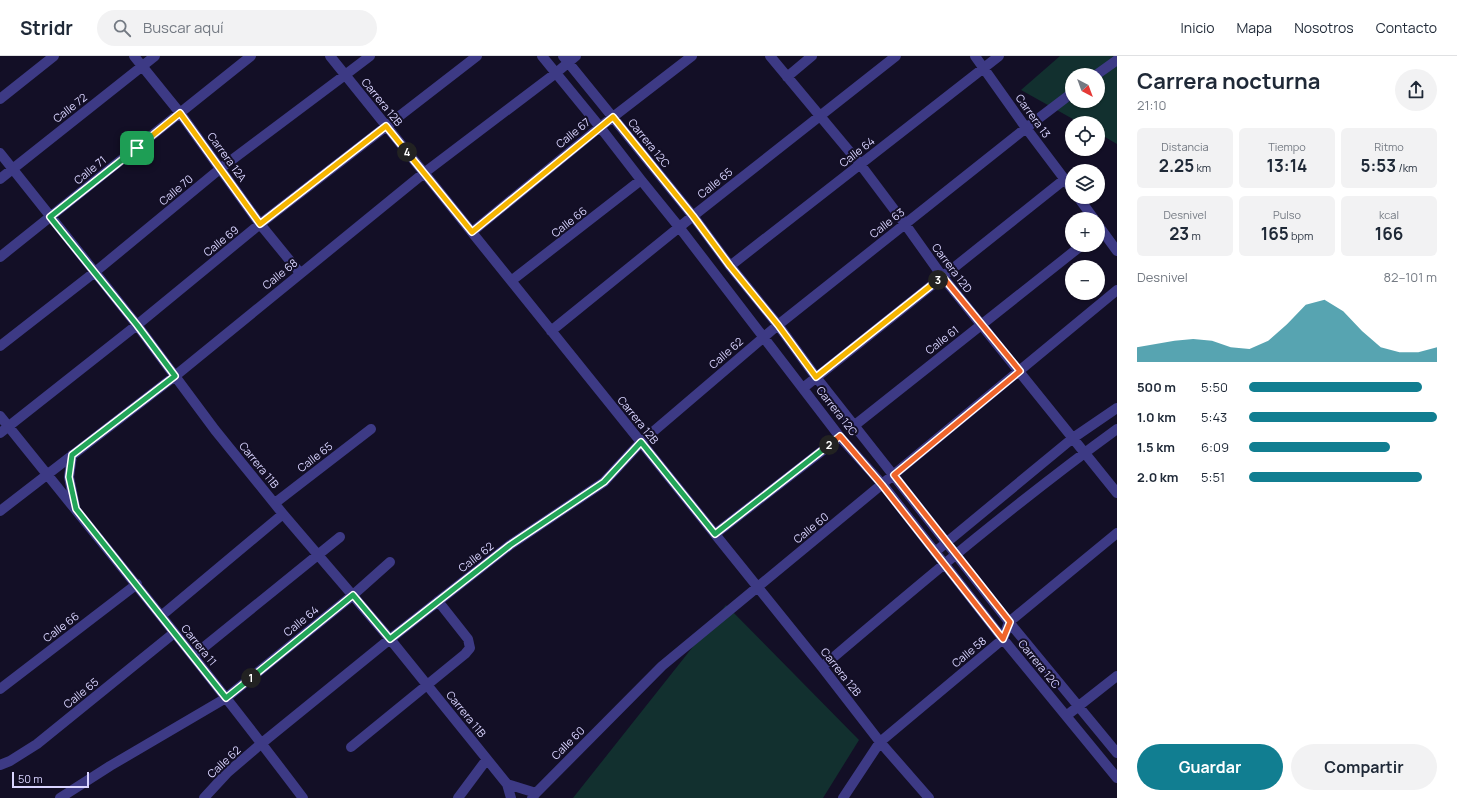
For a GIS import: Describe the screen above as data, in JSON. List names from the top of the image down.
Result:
{
  "streets": {
    "street": [
      "Carrera 12B",
      "Calle 72",
      "Carrera 13",
      "Calle 67",
      "Carrera 12C",
      "Calle 64",
      "Carrera 12A",
      "Calle 71",
      "Calle 65",
      "Calle 70",
      "Calle 66",
      "Calle 63",
      "Calle 69",
      "Carrera 12D",
      "Calle 68",
      "Calle 61",
      "Calle 62",
      "Carrera 11B",
      "Calle 60",
      "Carrera 11",
      "Calle 58"
    ]
  },
  "crossings": [
    ["Carrera 12B", "Calle 67"],
    ["Carrera 12B", "Calle 65"],
    ["Carrera 12B", "Calle 70"],
    ["Carrera 12B", "Calle 66"],
    ["Carrera 12B", "Calle 69"],
    ["Carrera 12B", "Calle 68"],
    ["Carrera 12B", "Calle 62"],
    ["Carrera 12B", "Calle 60"],
    ["Carrera 12B", "Calle 58"],
    ["Calle 72", "Carrera 12A"],
    ["Calle 72", "Carrera 11B"],
    ["Carrera 13", "Calle 64"],
    ["Carrera 13", "Calle 63"],
    ["Calle 67", "Carrera 12C"],
    ["Carrera 12C", "Calle 64"],
    ["Carrera 12C", "Calle 65"],
    ["Carrera 12C", "Calle 66"],
    ["Carrera 12C", "Calle 63"],
    ["Carrera 12C", "Calle 68"],
    ["Carrera 12C", "Calle 61"],
    ["Carrera 12C", "Calle 62"],
    ["Carrera 12C", "Calle 60"],
    ["Carrera 12C", "Calle 58"],
    ["Calle 64", "Carrera 12D"],
    ["Calle 64", "Carrera 11B"],
    ["Calle 64", "Carrera 11"],
    ["Carrera 12A", "Calle 71"],
    ["Carrera 12A", "Calle 70"],
    ["Carrera 12A", "Calle 69"],
    ["Carrera 12A", "Calle 68"],
    ["Calle 71", "Carrera 11B"],
    ["Calle 65", "Carrera 12D"],
    ["Calle 65", "Carrera 11B"],
    ["Calle 65", "Carrera 11"],
    ["Calle 70", "Carrera 11B"],
    ["Calle 66", "Carrera 11"],
    ["Calle 63", "Carrera 12D"],
    ["Calle 63", "Calle 62"],
    ["Calle 69", "Carrera 11B"],
    ["Calle 69", "Carrera 11"],
    ["Carrera 12D", "Calle 61"],
    ["Carrera 12D", "Calle 60"],
    ["Calle 68", "Carrera 11B"],
    ["Calle 68", "Carrera 11"],
    ["Calle 62", "Carrera 11B"],
    ["Calle 62", "Carrera 11"]
  ],
  "scale_bar": "50 m",
  "north": "bottom right",
  "page": {
    "header": "Stridr",
    "search": "Buscar aquí",
    "nav": [
      "Inicio",
      "Mapa",
      "Nosotros",
      "Contacto"
    ],
    "heading": ["Carrera nocturna", "21:10"],
    "map_buttons": ["+", "−"],
    "stats": [
      ["Distancia", "2.25 km"],
      ["Tiempo", "13:14"],
      ["Ritmo", "5:53 /km"],
      ["Desnivel", "23 m"],
      ["Pulso", "165 bpm"],
      ["kcal", "166"]
    ],
    "pins": [
      "4",
      "3",
      "2",
      "1"
    ],
    "chart": ["Desnivel", "82–101 m"],
    "list": [
      {
        "name": "500 m",
        "note": "5:50"
      },
      {
        "name": "1.0 km",
        "note": "5:43"
      },
      {
        "name": "1.5 km",
        "note": "6:09"
      },
      {
        "name": "2.0 km",
        "note": "5:51"
      }
    ],
    "buttons": ["Guardar", "Compartir"],
    "scale": "50 m"
  }
}
